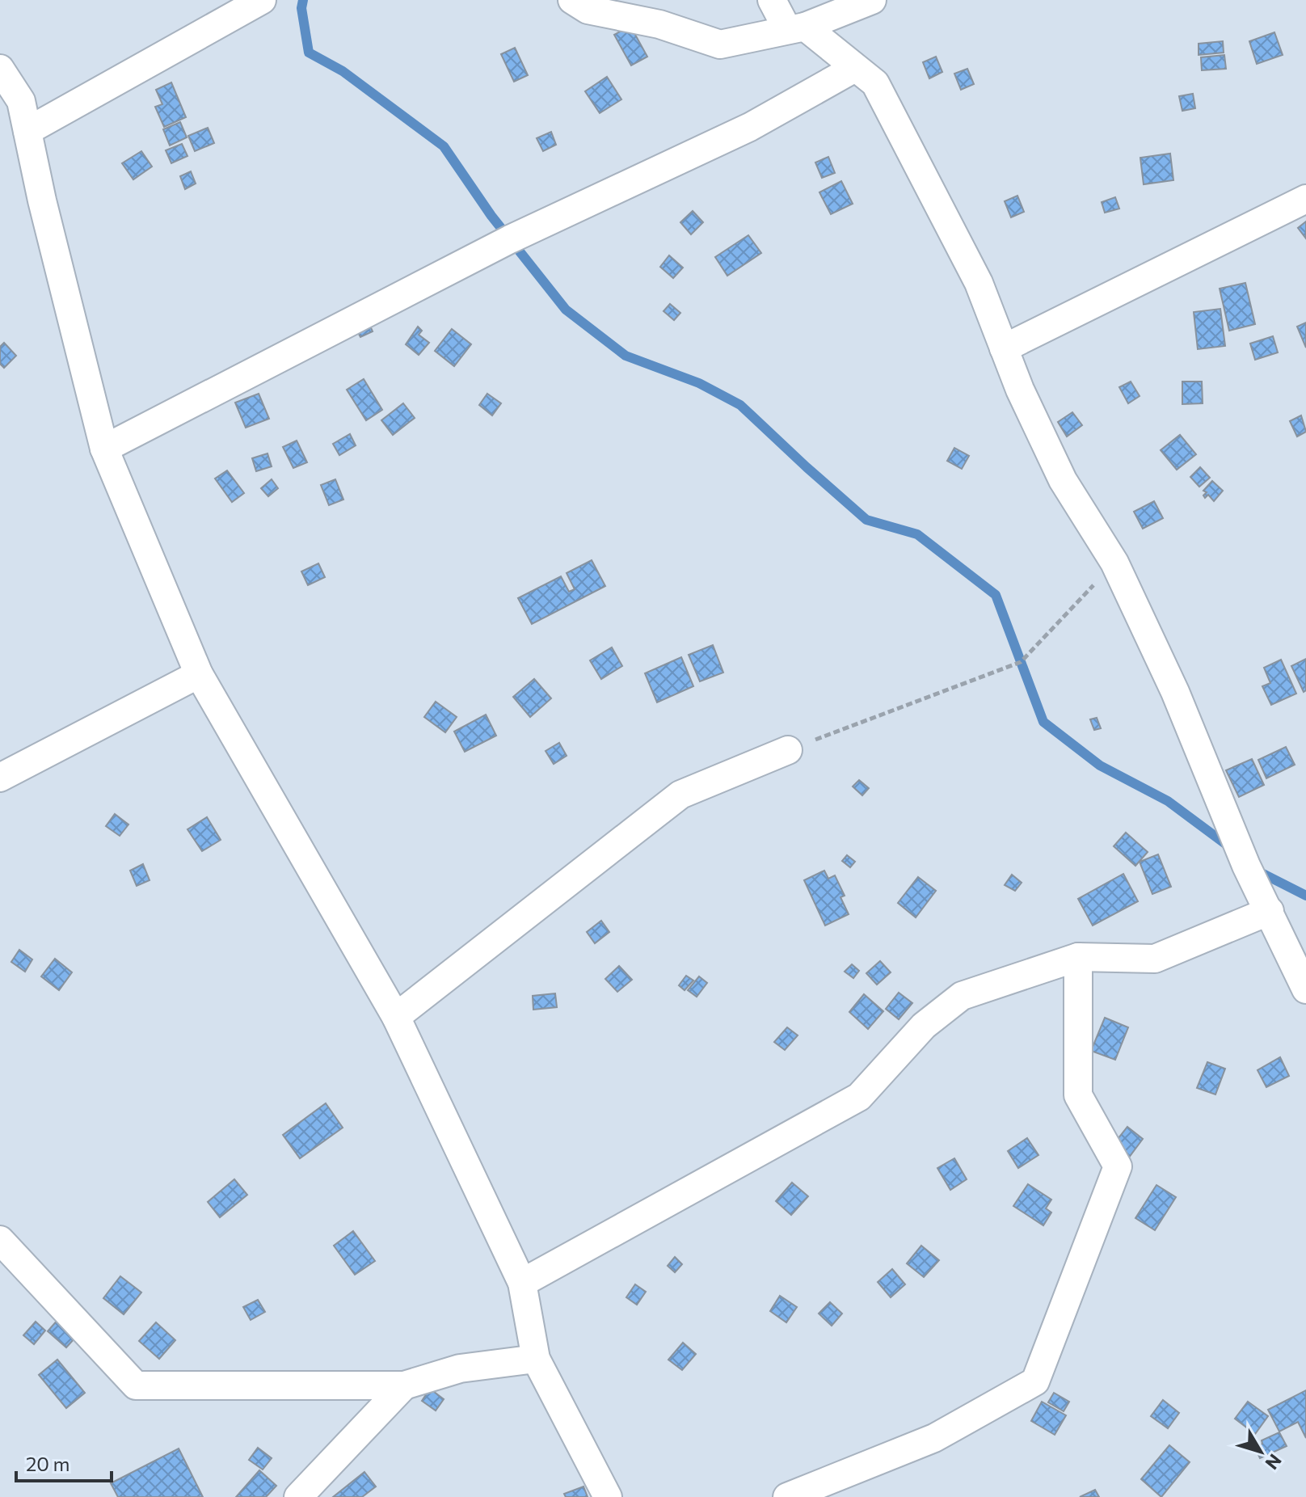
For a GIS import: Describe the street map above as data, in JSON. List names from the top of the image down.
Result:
{
  "scale_bar": "20 m",
  "north": "bottom right"
}
